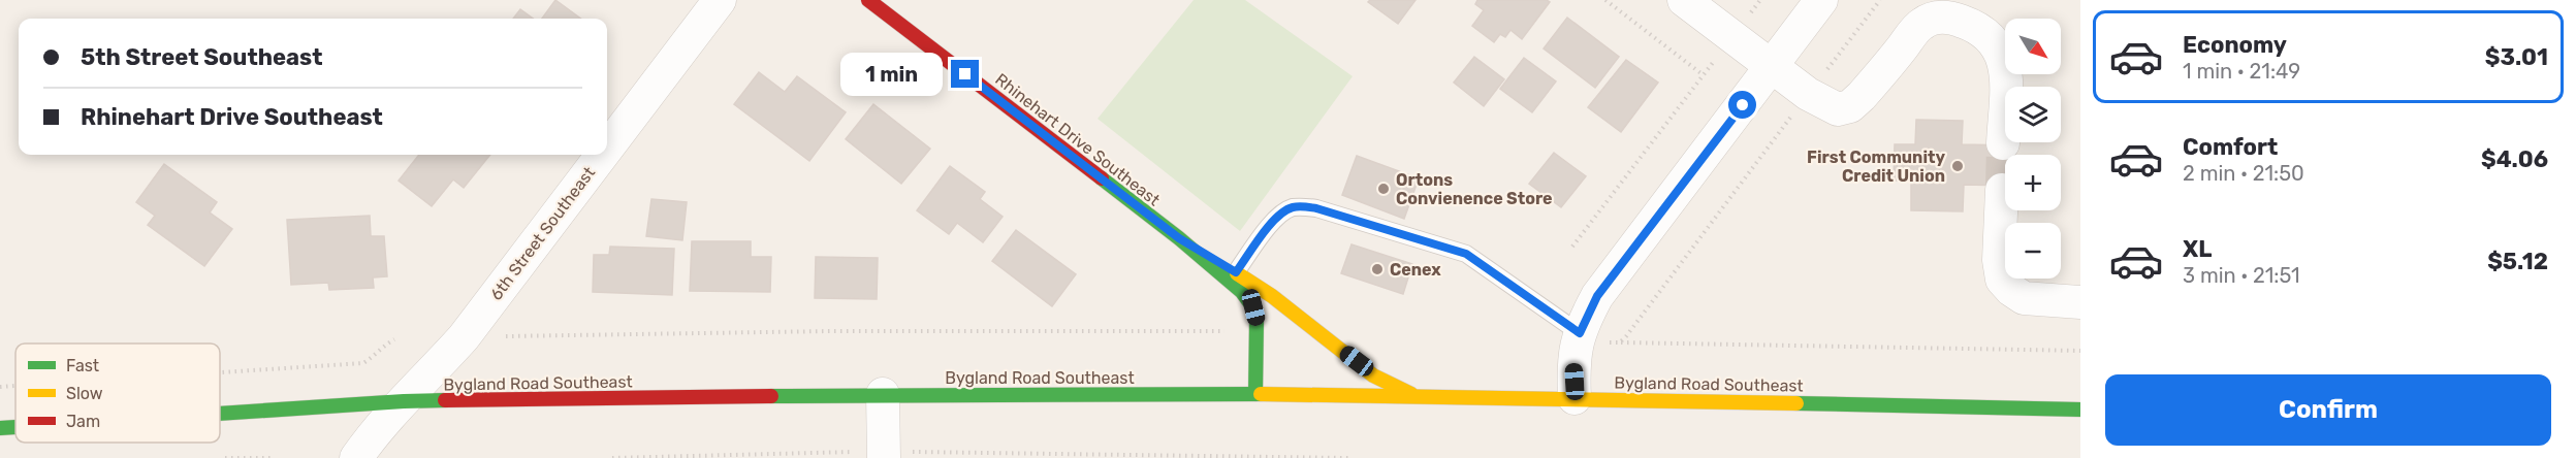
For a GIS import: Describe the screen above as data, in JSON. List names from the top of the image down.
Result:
{
  "streets": {
    "street": ["Rhinehart Drive Southeast", "6th Street Southeast", "Bygland Road Southeast"]
  },
  "crossings": [
    ["Rhinehart Drive Southeast", "Bygland Road Southeast"],
    ["6th Street Southeast", "Bygland Road Southeast"]
  ],
  "places": ["First Community Credit Union", "Ortons Convienence Store", "Cenex"],
  "legend": ["Fast", "Slow", "Jam"],
  "north": "bottom right",
  "page": {
    "list": [
      {
        "name": "Economy",
        "note": "1 min · 21:49",
        "value": "$3.01"
      },
      {
        "name": "Comfort",
        "note": "2 min · 21:50",
        "value": "$4.06"
      },
      {
        "name": "XL",
        "note": "3 min · 21:51",
        "value": "$5.12"
      }
    ],
    "map_buttons": ["+", "−"],
    "banner": ["5th Street Southeast", "Rhinehart Drive Southeast"],
    "bubble": "1 min",
    "buttons": "Confirm"
  }
}
